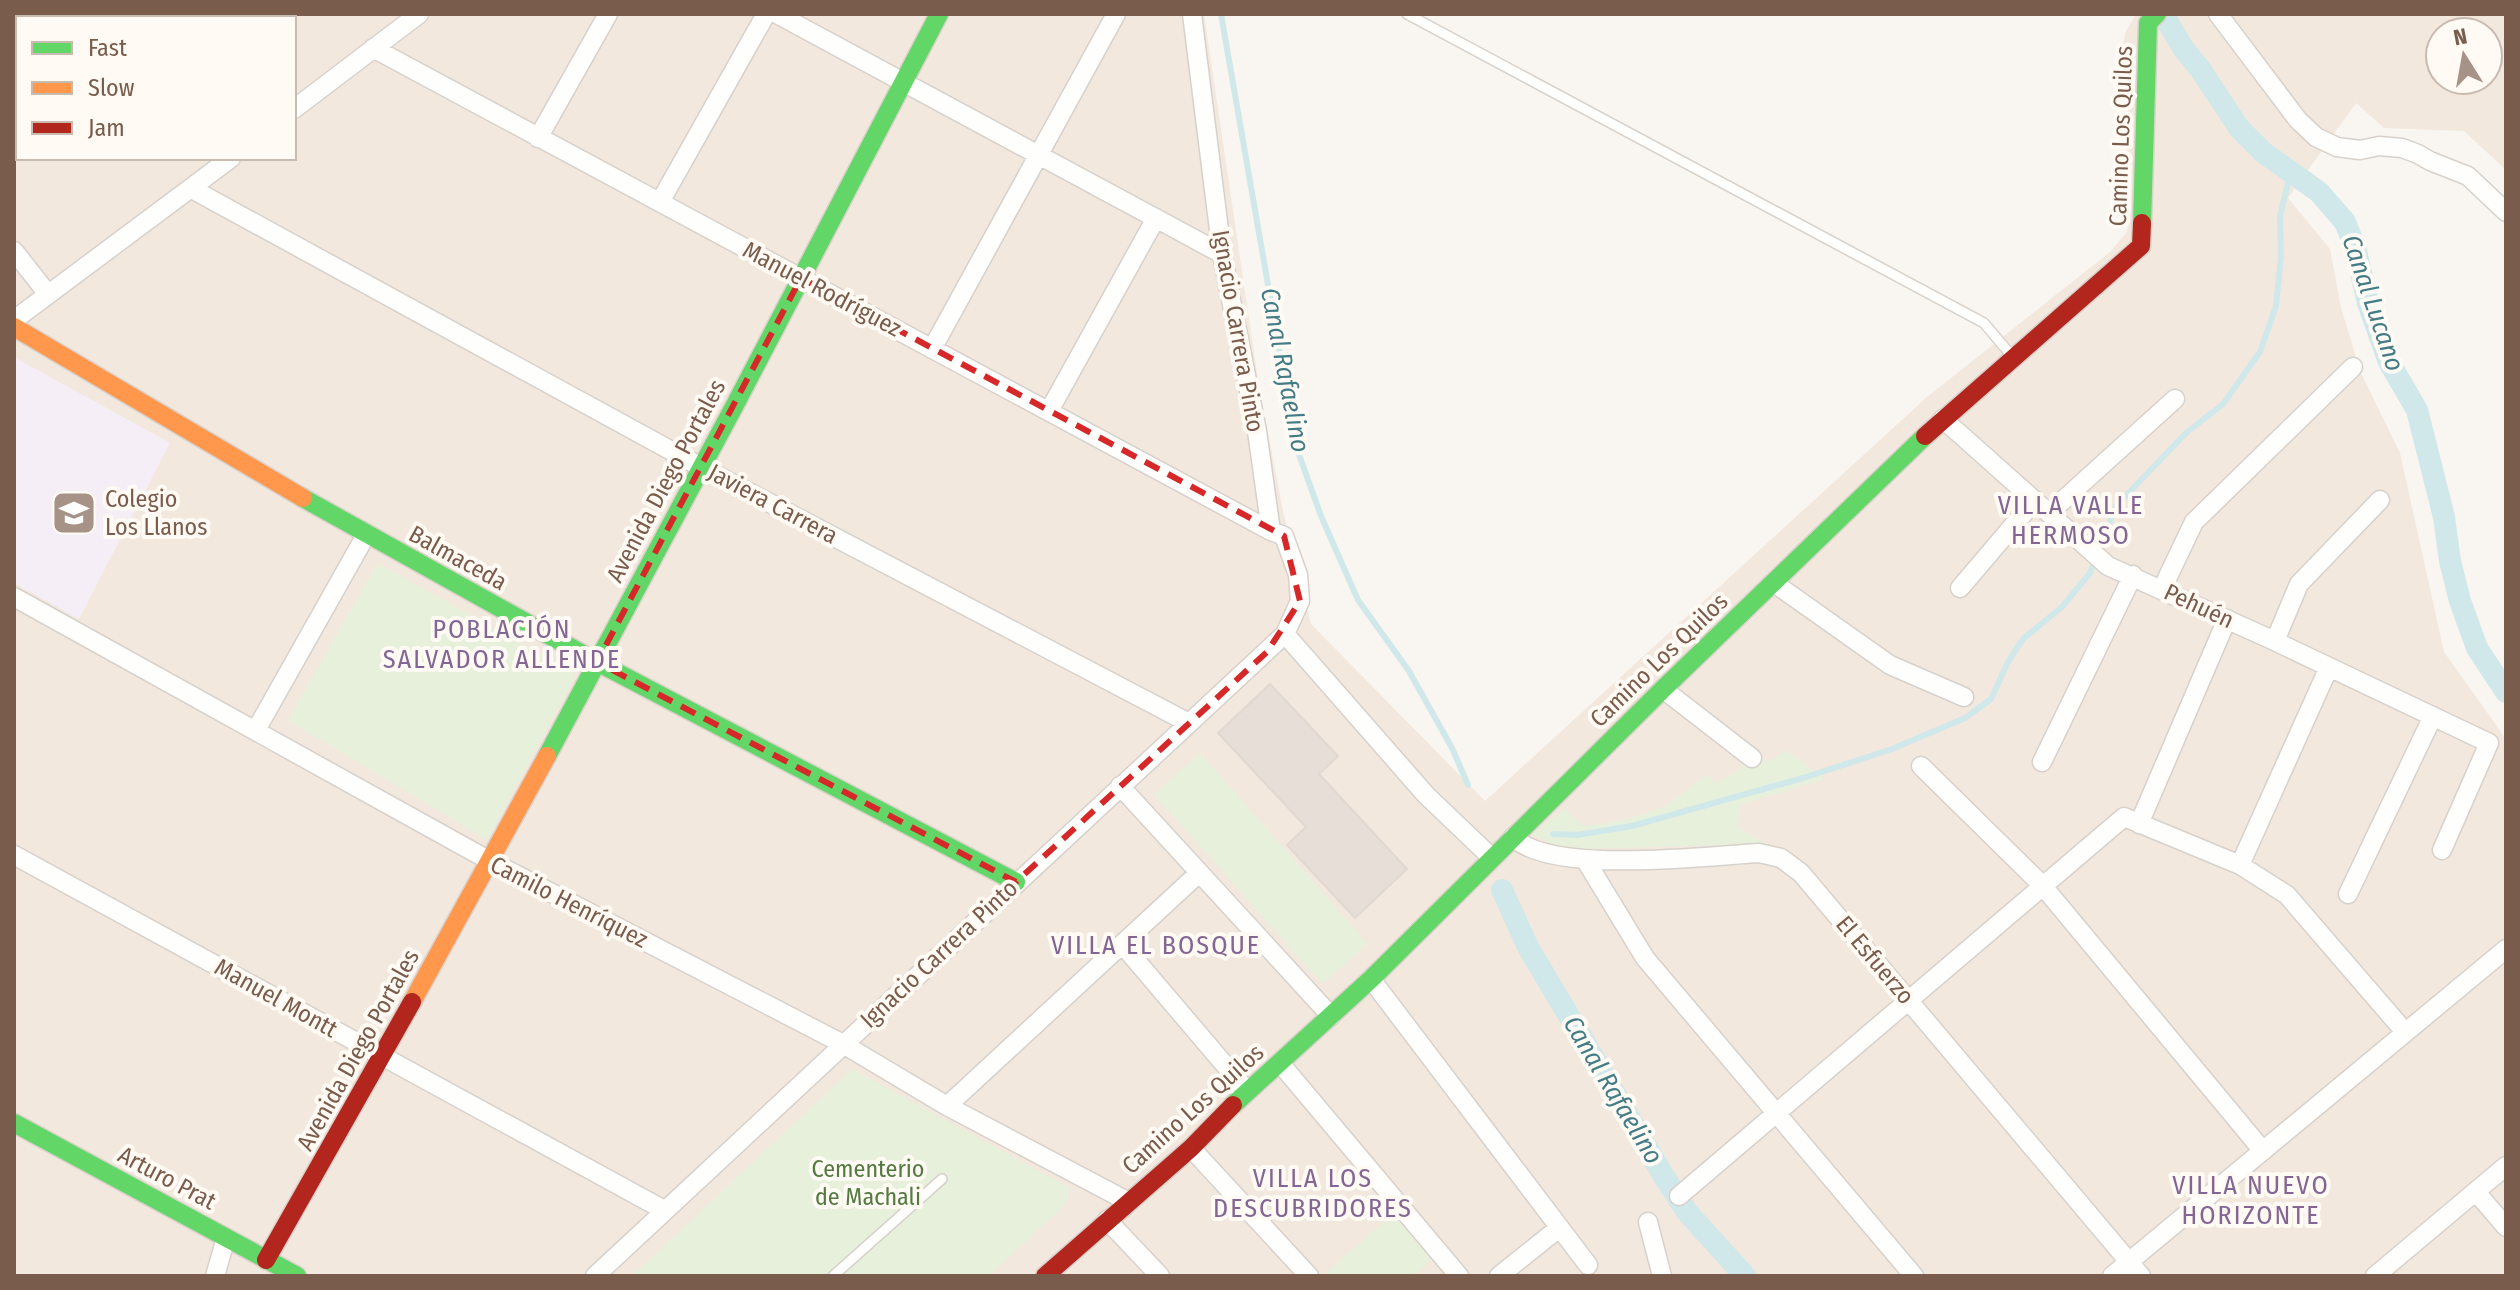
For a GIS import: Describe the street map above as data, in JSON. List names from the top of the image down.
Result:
{
  "streets": {
    "street": [
      "Camino Los Quilos",
      "Manuel Rodríguez",
      "Ignacio Carrera Pinto",
      "Avenida Diego Portales",
      "Javiera Carrera",
      "Balmaceda",
      "Pehuén",
      "Camilo Henríquez",
      "El Esfuerzo",
      "Manuel Montt",
      "Arturo Prat"
    ]
  },
  "crossings": [
    ["Camino Los Quilos", "Pehuén"],
    ["Camino Los Quilos", "Camilo Henríquez"],
    ["Camino Los Quilos", "El Esfuerzo"],
    ["Manuel Rodríguez", "Ignacio Carrera Pinto"],
    ["Manuel Rodríguez", "Avenida Diego Portales"],
    ["Ignacio Carrera Pinto", "Javiera Carrera"],
    ["Ignacio Carrera Pinto", "Balmaceda"],
    ["Ignacio Carrera Pinto", "Camilo Henríquez"],
    ["Ignacio Carrera Pinto", "Manuel Montt"],
    ["Avenida Diego Portales", "Javiera Carrera"],
    ["Avenida Diego Portales", "Balmaceda"],
    ["Avenida Diego Portales", "Camilo Henríquez"],
    ["Avenida Diego Portales", "Manuel Montt"],
    ["Avenida Diego Portales", "Arturo Prat"]
  ],
  "districts": [
    "VILLA VALLE HERMOSO",
    "POBLACIÓN SALVADOR ALLENDE",
    "VILLA EL BOSQUE",
    "VILLA LOS DESCUBRIDORES",
    "VILLA NUEVO HORIZONTE"
  ],
  "water": ["Canal Lucano", "Canal Rafaelino"],
  "parks": ["Cementerio de Machali"],
  "places": {
    "school or university": ["Colegio Los Llanos"]
  },
  "legend": ["Fast", "Slow", "Jam"],
  "north": "top"
}
